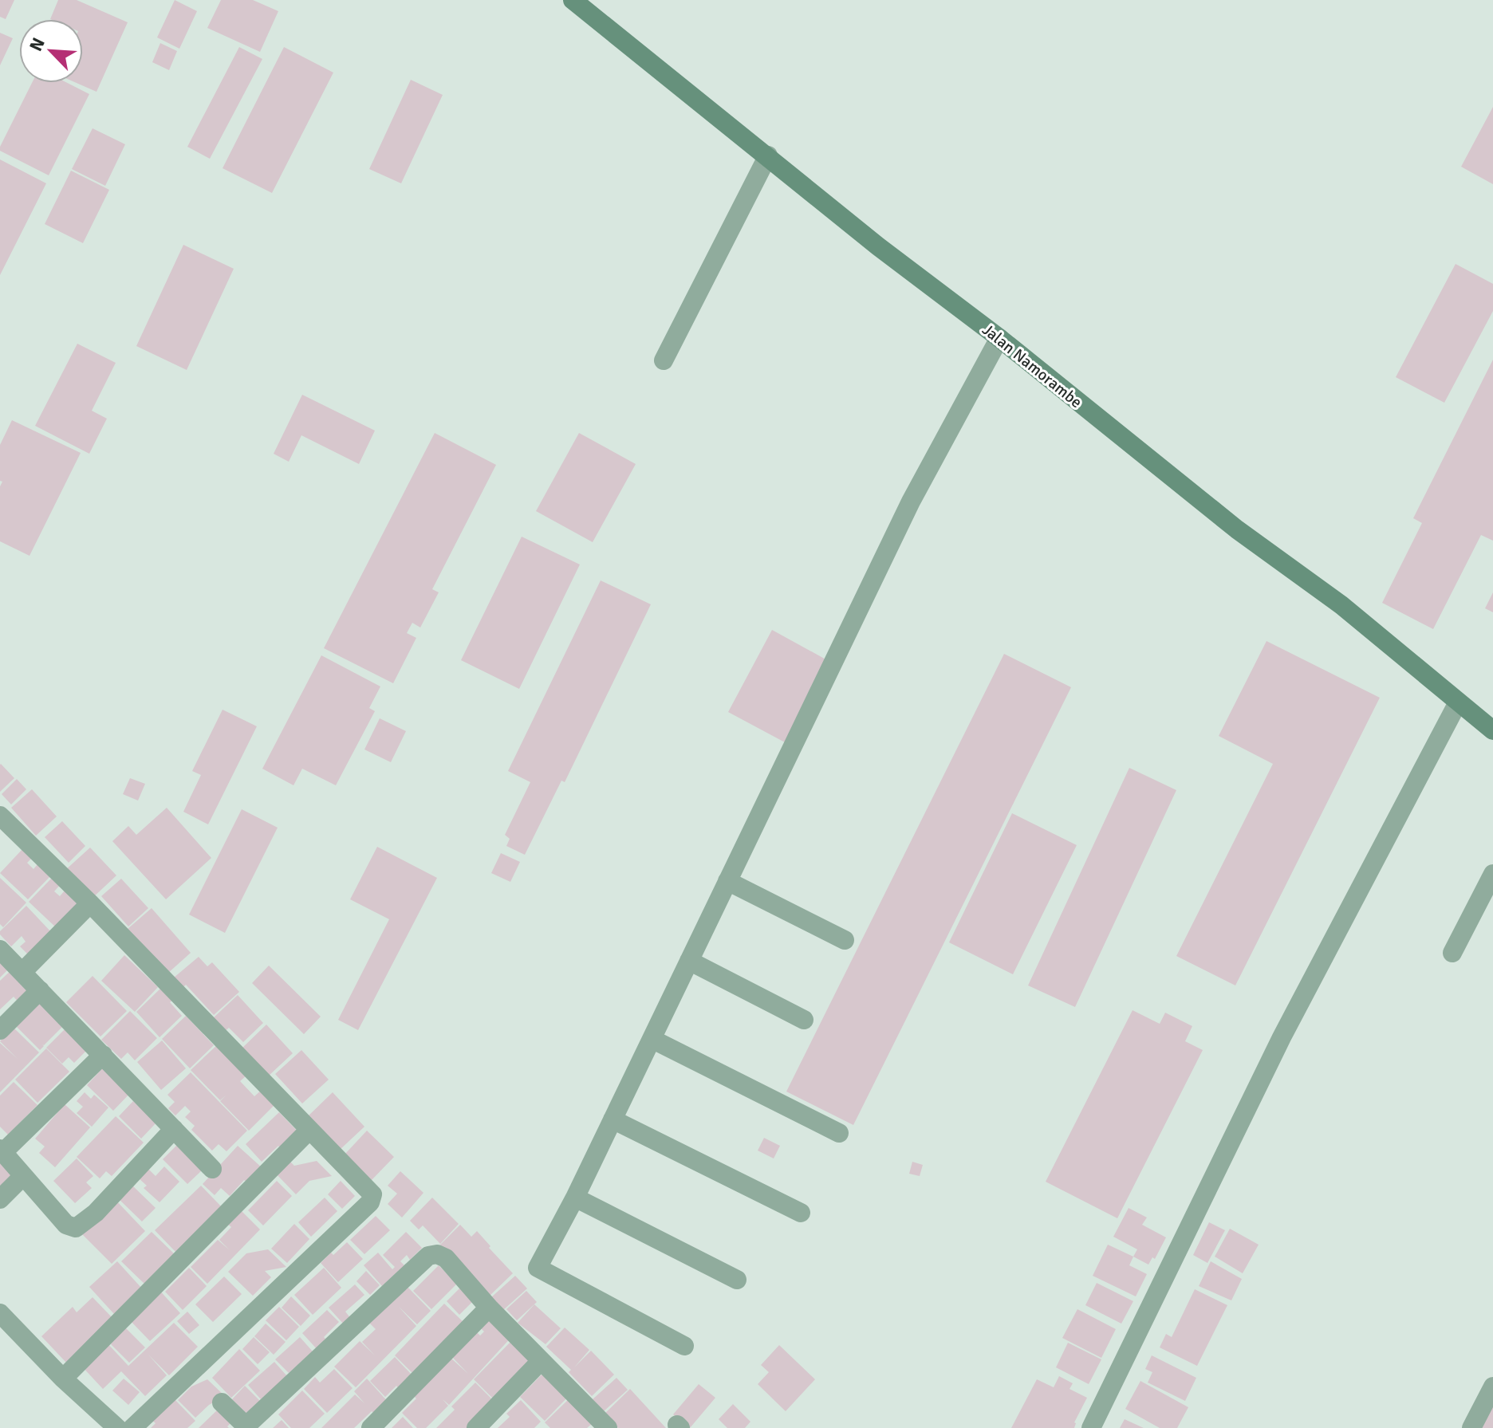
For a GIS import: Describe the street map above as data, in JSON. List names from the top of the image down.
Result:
{
  "streets": {
    "main road": ["Jalan Namorambe"]
  },
  "north": "top left"
}
